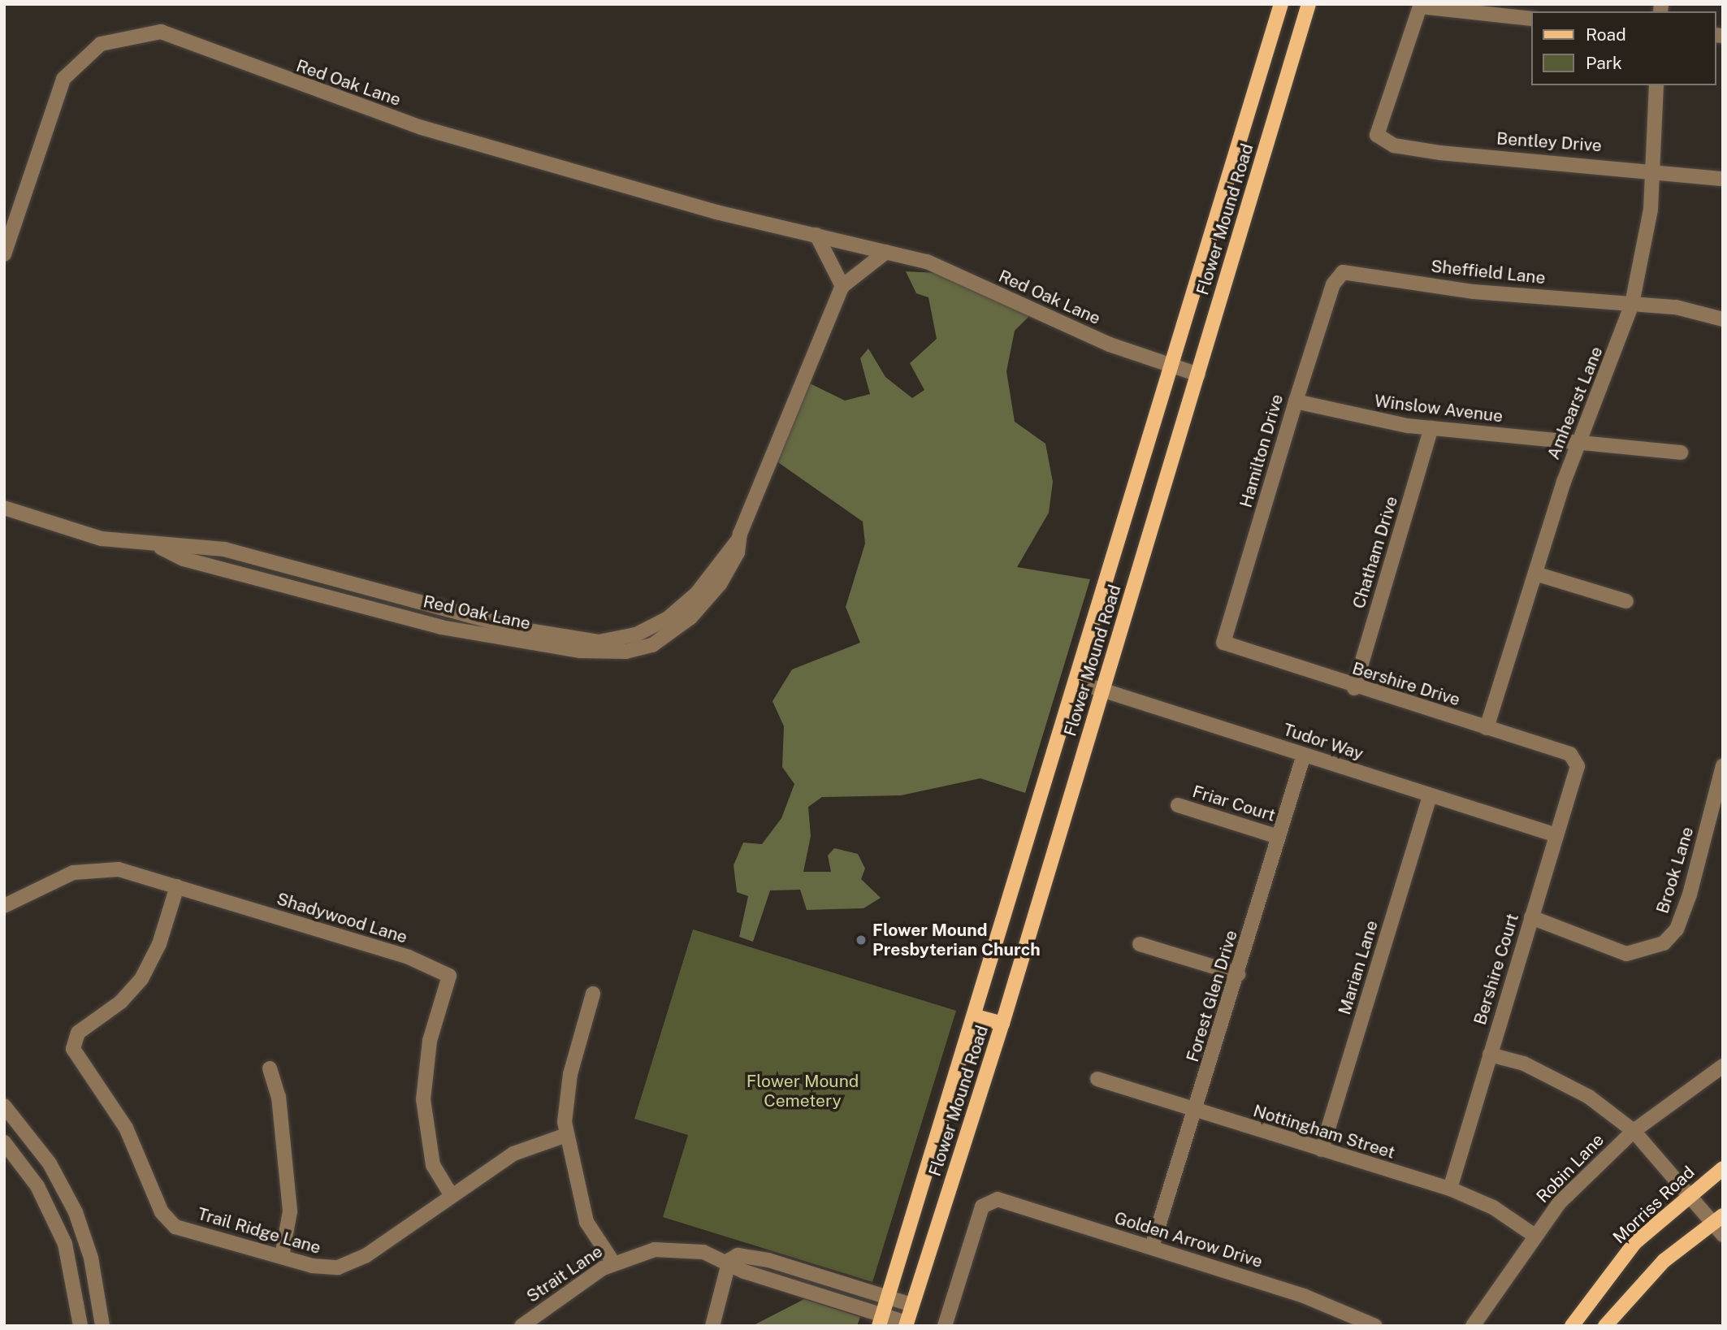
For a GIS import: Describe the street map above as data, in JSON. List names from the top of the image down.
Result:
{
  "streets": {
    "main road": ["Flower Mound Road", "Morriss Road"],
    "street": [
      "Red Oak Lane",
      "Bentley Drive",
      "Sheffield Lane",
      "Amhearst Lane",
      "Winslow Avenue",
      "Hamilton Drive",
      "Chatham Drive",
      "Bershire Drive",
      "Tudor Way",
      "Friar Court",
      "Brook Lane",
      "Shadywood Lane",
      "Marian Lane",
      "Bershire Court",
      "Forest Glen Drive",
      "Nottingham Street",
      "Robin Lane",
      "Trail Ridge Lane",
      "Golden Arrow Drive",
      "Strait Lane"
    ]
  },
  "crossings": [
    ["Red Oak Lane", "Flower Mound Road"],
    ["Bentley Drive", "Amhearst Lane"],
    ["Flower Mound Road", "Tudor Way"],
    ["Flower Mound Road", "Strait Lane"],
    ["Sheffield Lane", "Amhearst Lane"],
    ["Sheffield Lane", "Hamilton Drive"],
    ["Amhearst Lane", "Winslow Avenue"],
    ["Amhearst Lane", "Bershire Drive"],
    ["Winslow Avenue", "Hamilton Drive"],
    ["Winslow Avenue", "Chatham Drive"],
    ["Hamilton Drive", "Bershire Drive"],
    ["Chatham Drive", "Bershire Drive"],
    ["Bershire Drive", "Bershire Court"],
    ["Tudor Way", "Marian Lane"],
    ["Tudor Way", "Bershire Court"],
    ["Tudor Way", "Forest Glen Drive"],
    ["Friar Court", "Forest Glen Drive"],
    ["Brook Lane", "Bershire Court"],
    ["Shadywood Lane", "Trail Ridge Lane"],
    ["Marian Lane", "Nottingham Street"],
    ["Bershire Court", "Nottingham Street"],
    ["Forest Glen Drive", "Nottingham Street"],
    ["Forest Glen Drive", "Golden Arrow Drive"],
    ["Nottingham Street", "Robin Lane"]
  ],
  "parks": ["Flower Mound Cemetery"],
  "places": ["Flower Mound Presbyterian Church"],
  "legend": ["Road", "Park"]
}
